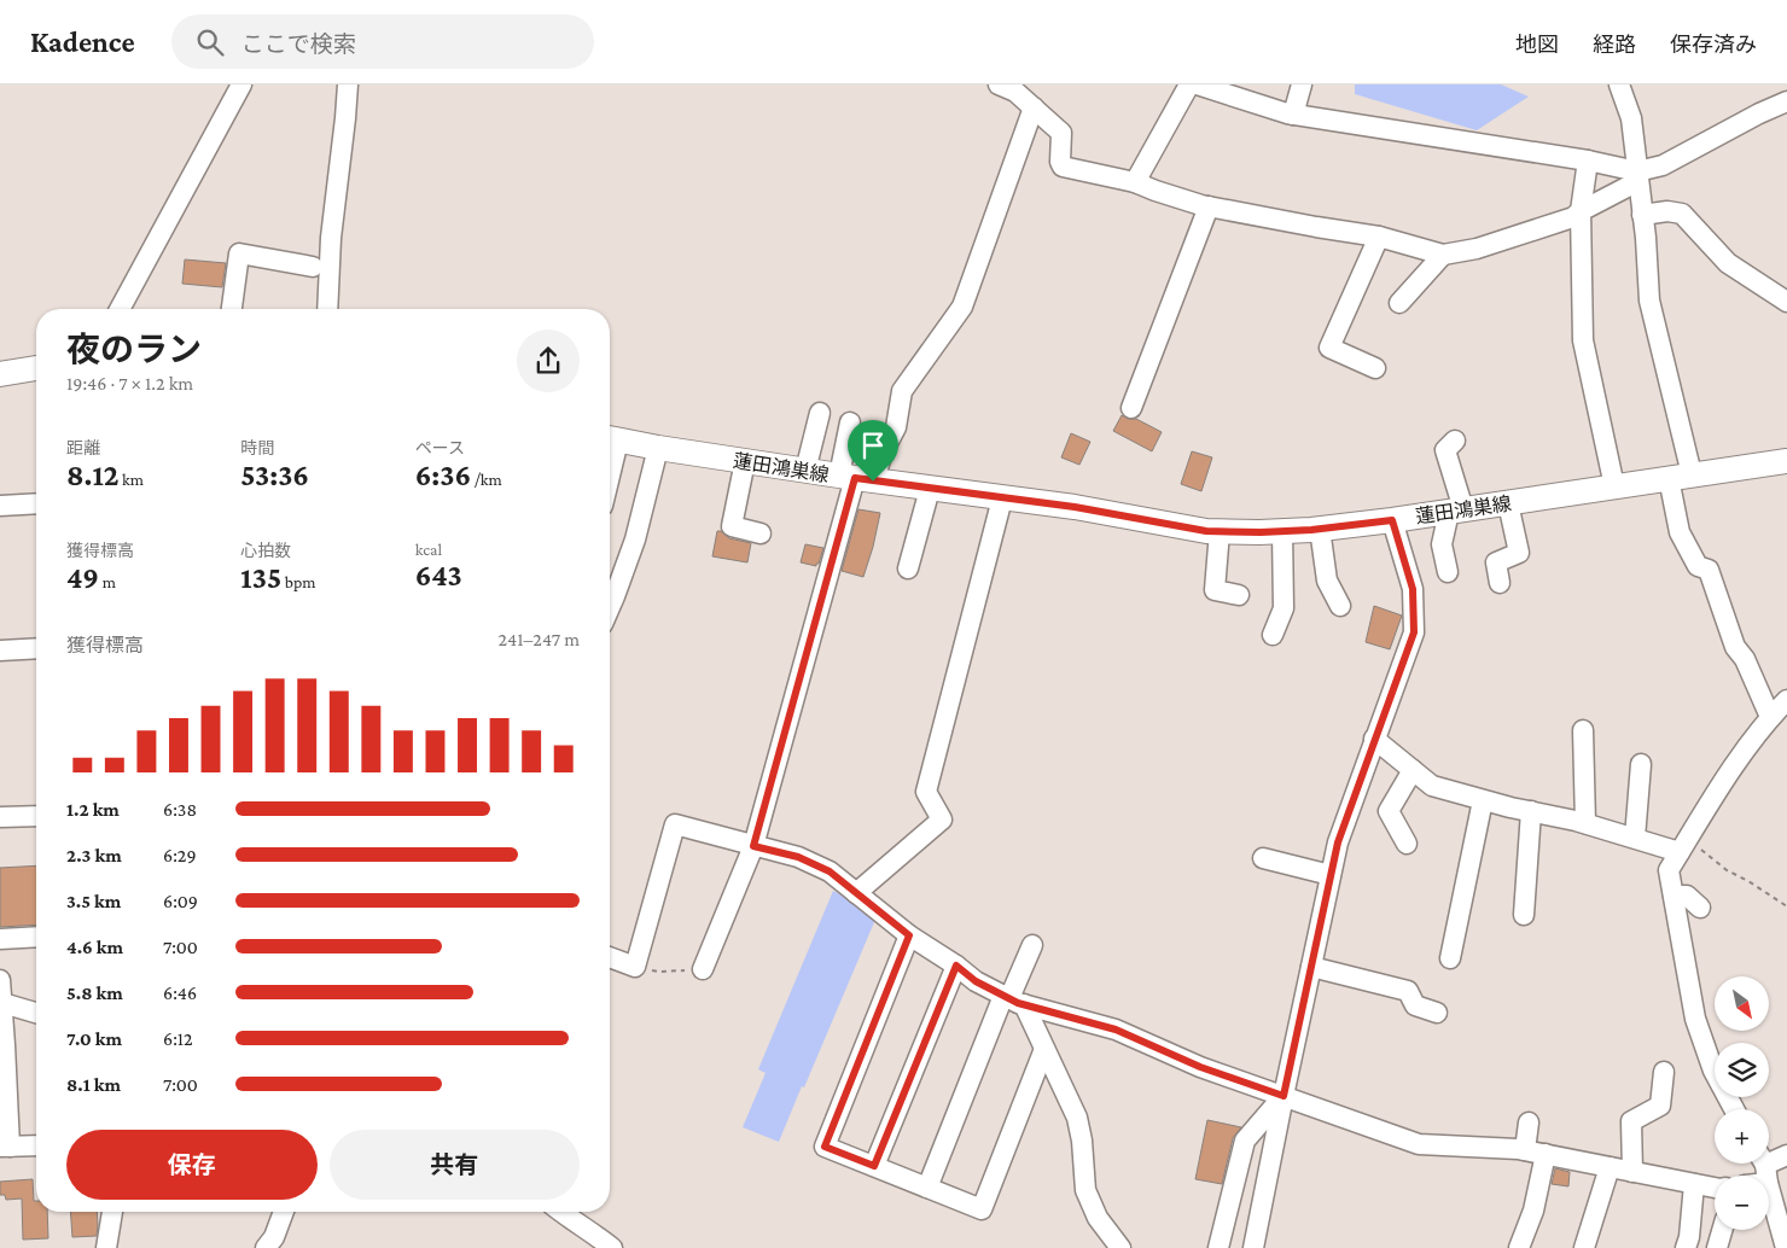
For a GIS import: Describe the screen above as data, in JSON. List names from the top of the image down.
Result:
{
  "streets": {
    "main road": ["蓮田鴻巣線"]
  },
  "north": "bottom right",
  "page": {
    "header": "Kadence",
    "search": "ここで検索",
    "nav": ["地図", "経路", "保存済み"],
    "heading": ["夜のラン", "19:46 · 7 × 1.2 km"],
    "stats": [
      ["距離", "8.12 km"],
      ["時間", "53:36"],
      ["ペース", "6:36 /km"],
      ["獲得標高", "49 m"],
      ["心拍数", "135 bpm"],
      ["kcal", "643"]
    ],
    "chart": ["獲得標高", "241–247 m"],
    "list": [
      {
        "name": "1.2 km",
        "note": "6:38"
      },
      {
        "name": "2.3 km",
        "note": "6:29"
      },
      {
        "name": "3.5 km",
        "note": "6:09"
      },
      {
        "name": "4.6 km",
        "note": "7:00"
      },
      {
        "name": "5.8 km",
        "note": "6:46"
      },
      {
        "name": "7.0 km",
        "note": "6:12"
      },
      {
        "name": "8.1 km",
        "note": "7:00"
      }
    ],
    "map_buttons": ["+", "−"],
    "buttons": ["保存", "共有"]
  }
}
